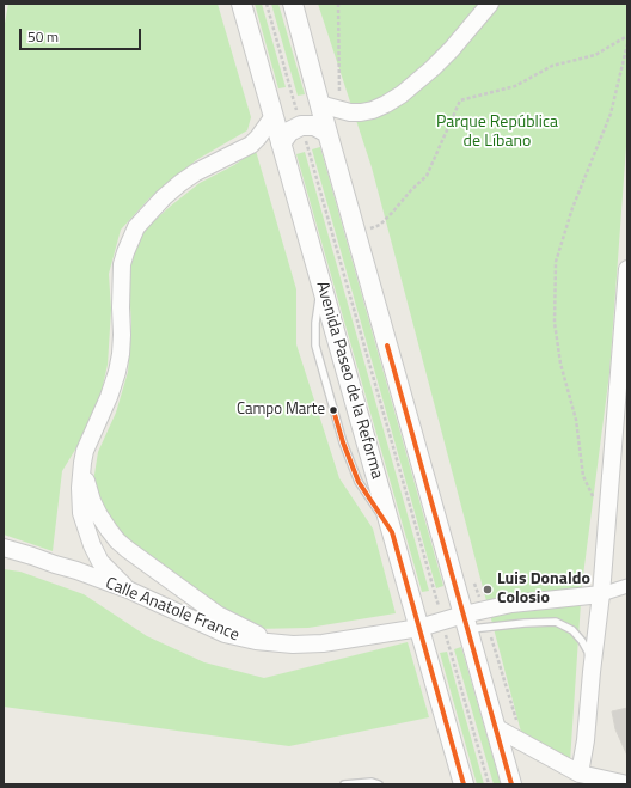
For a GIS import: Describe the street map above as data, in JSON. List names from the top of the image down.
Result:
{
  "streets": {
    "main road": ["Avenida Paseo de la Reforma"],
    "street": ["Calle Anatole France"]
  },
  "crossings": [
    ["Avenida Paseo de la Reforma", "Calle Anatole France"]
  ],
  "parks": ["Parque República de Líbano"],
  "places": ["Campo Marte", "Luis Donaldo Colosio"],
  "scale_bar": "50 m"
}
